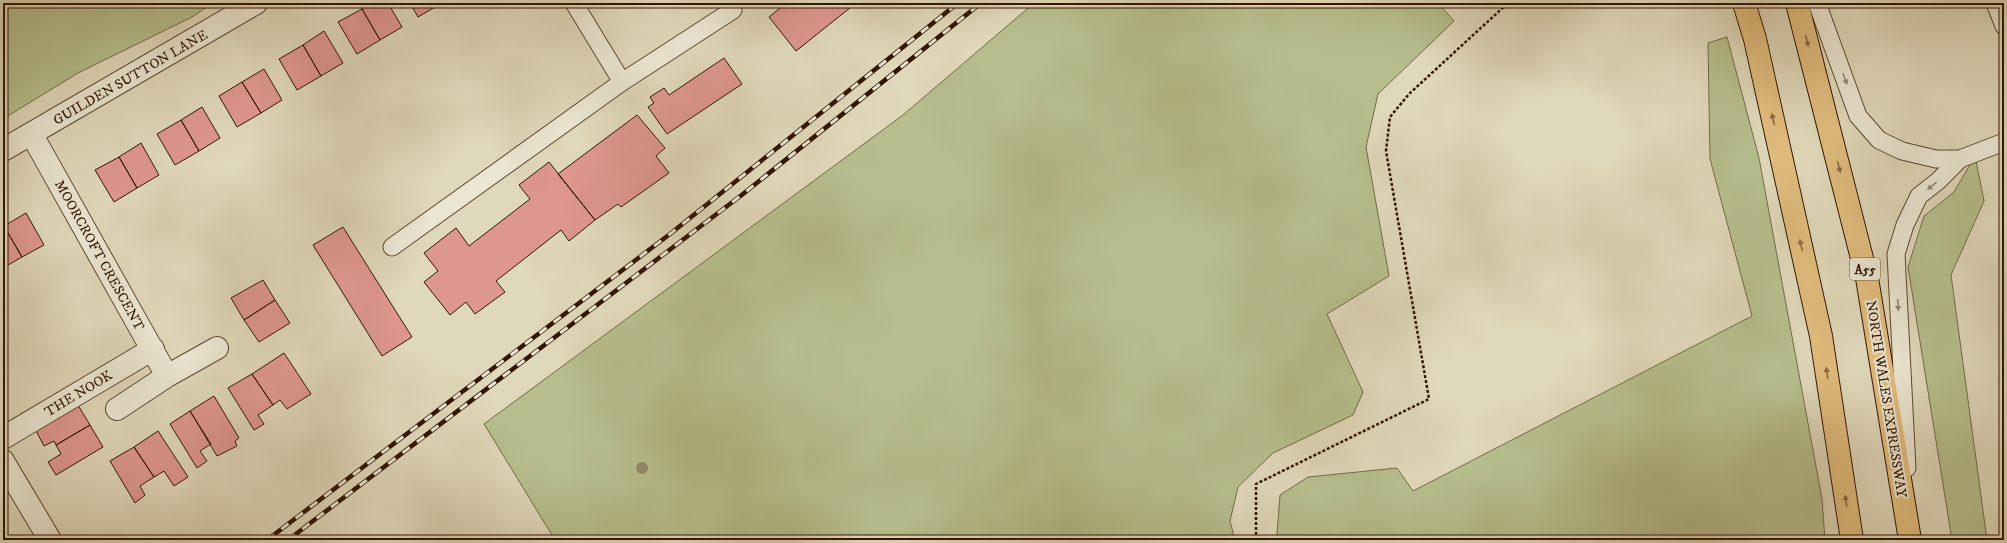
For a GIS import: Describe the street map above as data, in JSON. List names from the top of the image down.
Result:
{
  "streets": {
    "highway": ["A55", "NORTH WALES EXPRESSWAY"],
    "street": ["GUILDEN SUTTON LANE", "MOORCROFT CRESCENT", "THE NOOK"]
  },
  "crossings": [
    ["GUILDEN SUTTON LANE", "MOORCROFT CRESCENT"],
    ["MOORCROFT CRESCENT", "THE NOOK"]
  ]
}
